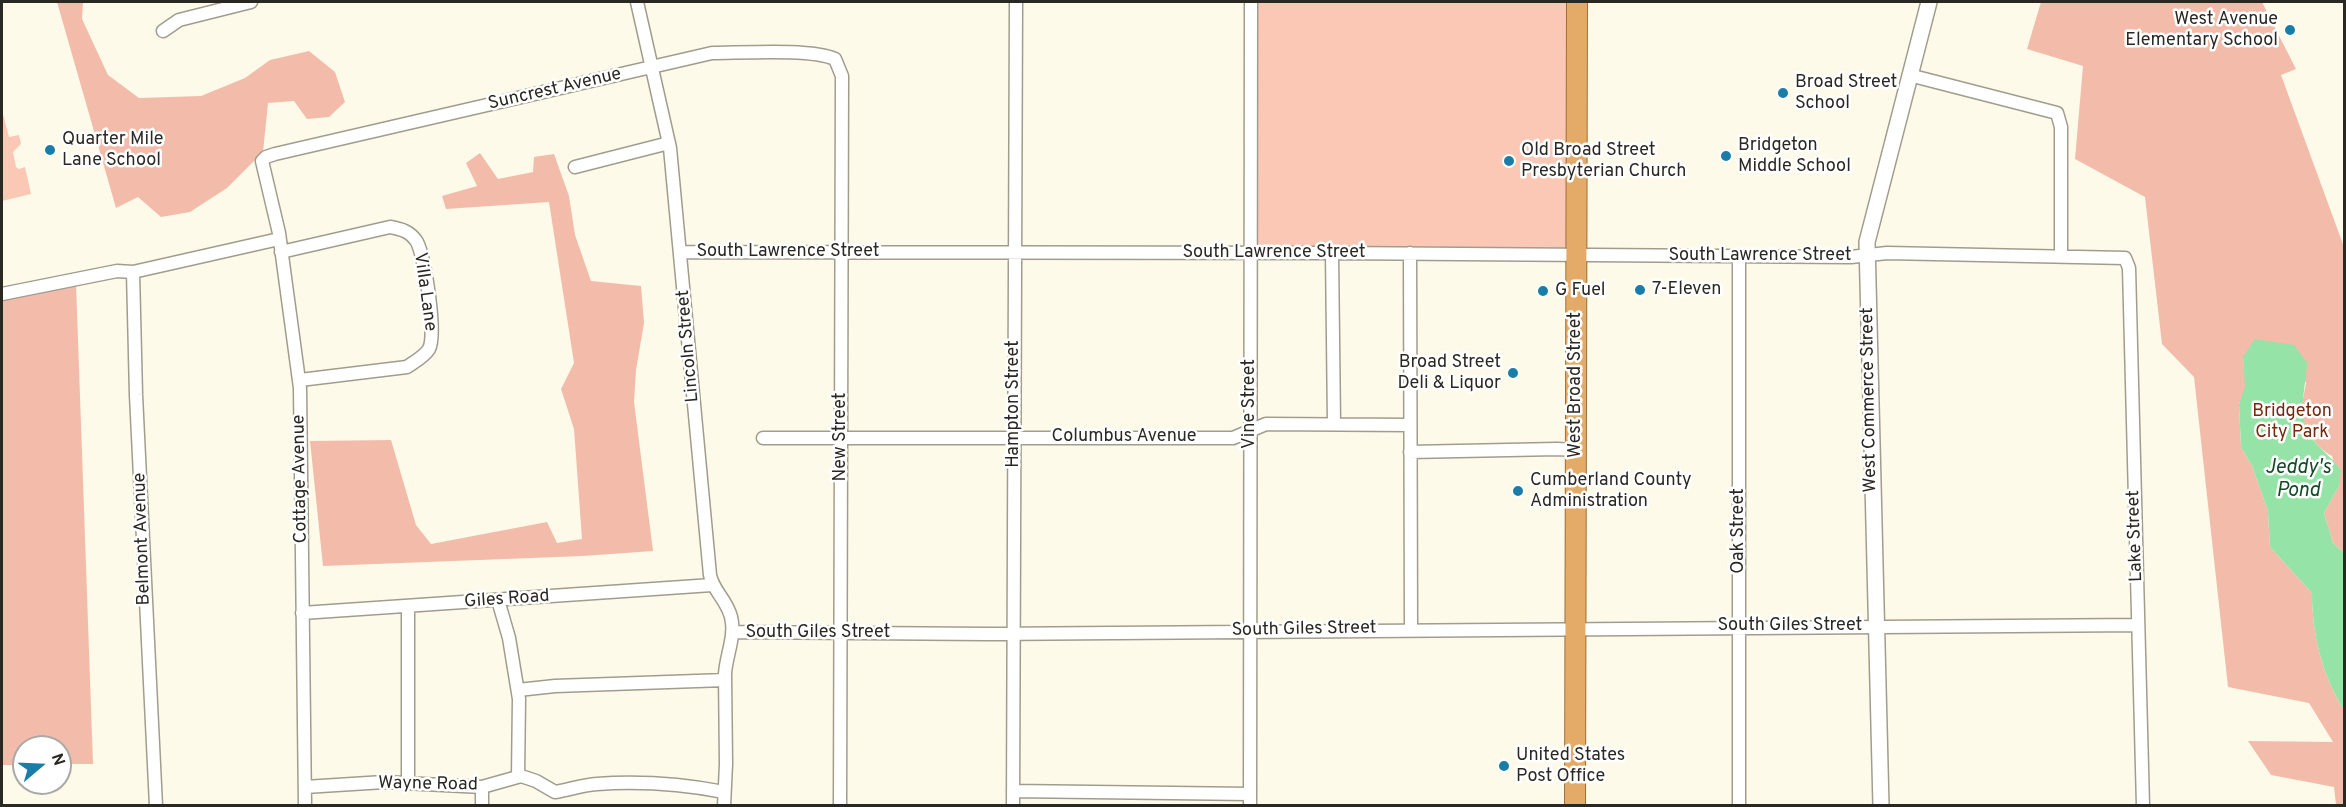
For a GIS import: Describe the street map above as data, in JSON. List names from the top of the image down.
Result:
{
  "streets": {
    "highway": ["West Broad Street"],
    "street": [
      "Suncrest Avenue",
      "South Lawrence Street",
      "Villa Lane",
      "Lincoln Street",
      "West Commerce Street",
      "Hampton Street",
      "Vine Street",
      "New Street",
      "Columbus Avenue",
      "Cottage Avenue",
      "Oak Street",
      "Lake Street",
      "Belmont Avenue",
      "Giles Road",
      "South Giles Street",
      "Wayne Road"
    ]
  },
  "crossings": [
    ["Suncrest Avenue", "Lincoln Street"],
    ["Suncrest Avenue", "New Street"],
    ["Suncrest Avenue", "Cottage Avenue"],
    ["South Lawrence Street", "Lincoln Street"],
    ["South Lawrence Street", "West Broad Street"],
    ["South Lawrence Street", "West Commerce Street"],
    ["South Lawrence Street", "Hampton Street"],
    ["South Lawrence Street", "Vine Street"],
    ["South Lawrence Street", "New Street"],
    ["South Lawrence Street", "Oak Street"],
    ["South Lawrence Street", "Lake Street"],
    ["Villa Lane", "Cottage Avenue"],
    ["Villa Lane", "Belmont Avenue"],
    ["Lincoln Street", "Giles Road"],
    ["West Broad Street", "South Giles Street"],
    ["West Commerce Street", "South Giles Street"],
    ["Hampton Street", "Columbus Avenue"],
    ["Hampton Street", "South Giles Street"],
    ["Vine Street", "Columbus Avenue"],
    ["Vine Street", "South Giles Street"],
    ["New Street", "Columbus Avenue"],
    ["New Street", "South Giles Street"],
    ["Cottage Avenue", "Giles Road"],
    ["Cottage Avenue", "Wayne Road"],
    ["Oak Street", "South Giles Street"],
    ["Lake Street", "South Giles Street"]
  ],
  "water": ["Jeddy's Pond"],
  "parks": ["Bridgeton City Park"],
  "places": [
    "West Avenue Elementary School",
    "Broad Street School",
    "Quarter Mile Lane School",
    "Bridgeton Middle School",
    "Old Broad Street Presbyterian Church",
    "7-Eleven",
    "G Fuel",
    "Broad Street Deli & Liquor",
    "Cumberland County Administration",
    "United States Post Office"
  ],
  "north": "right"
}
